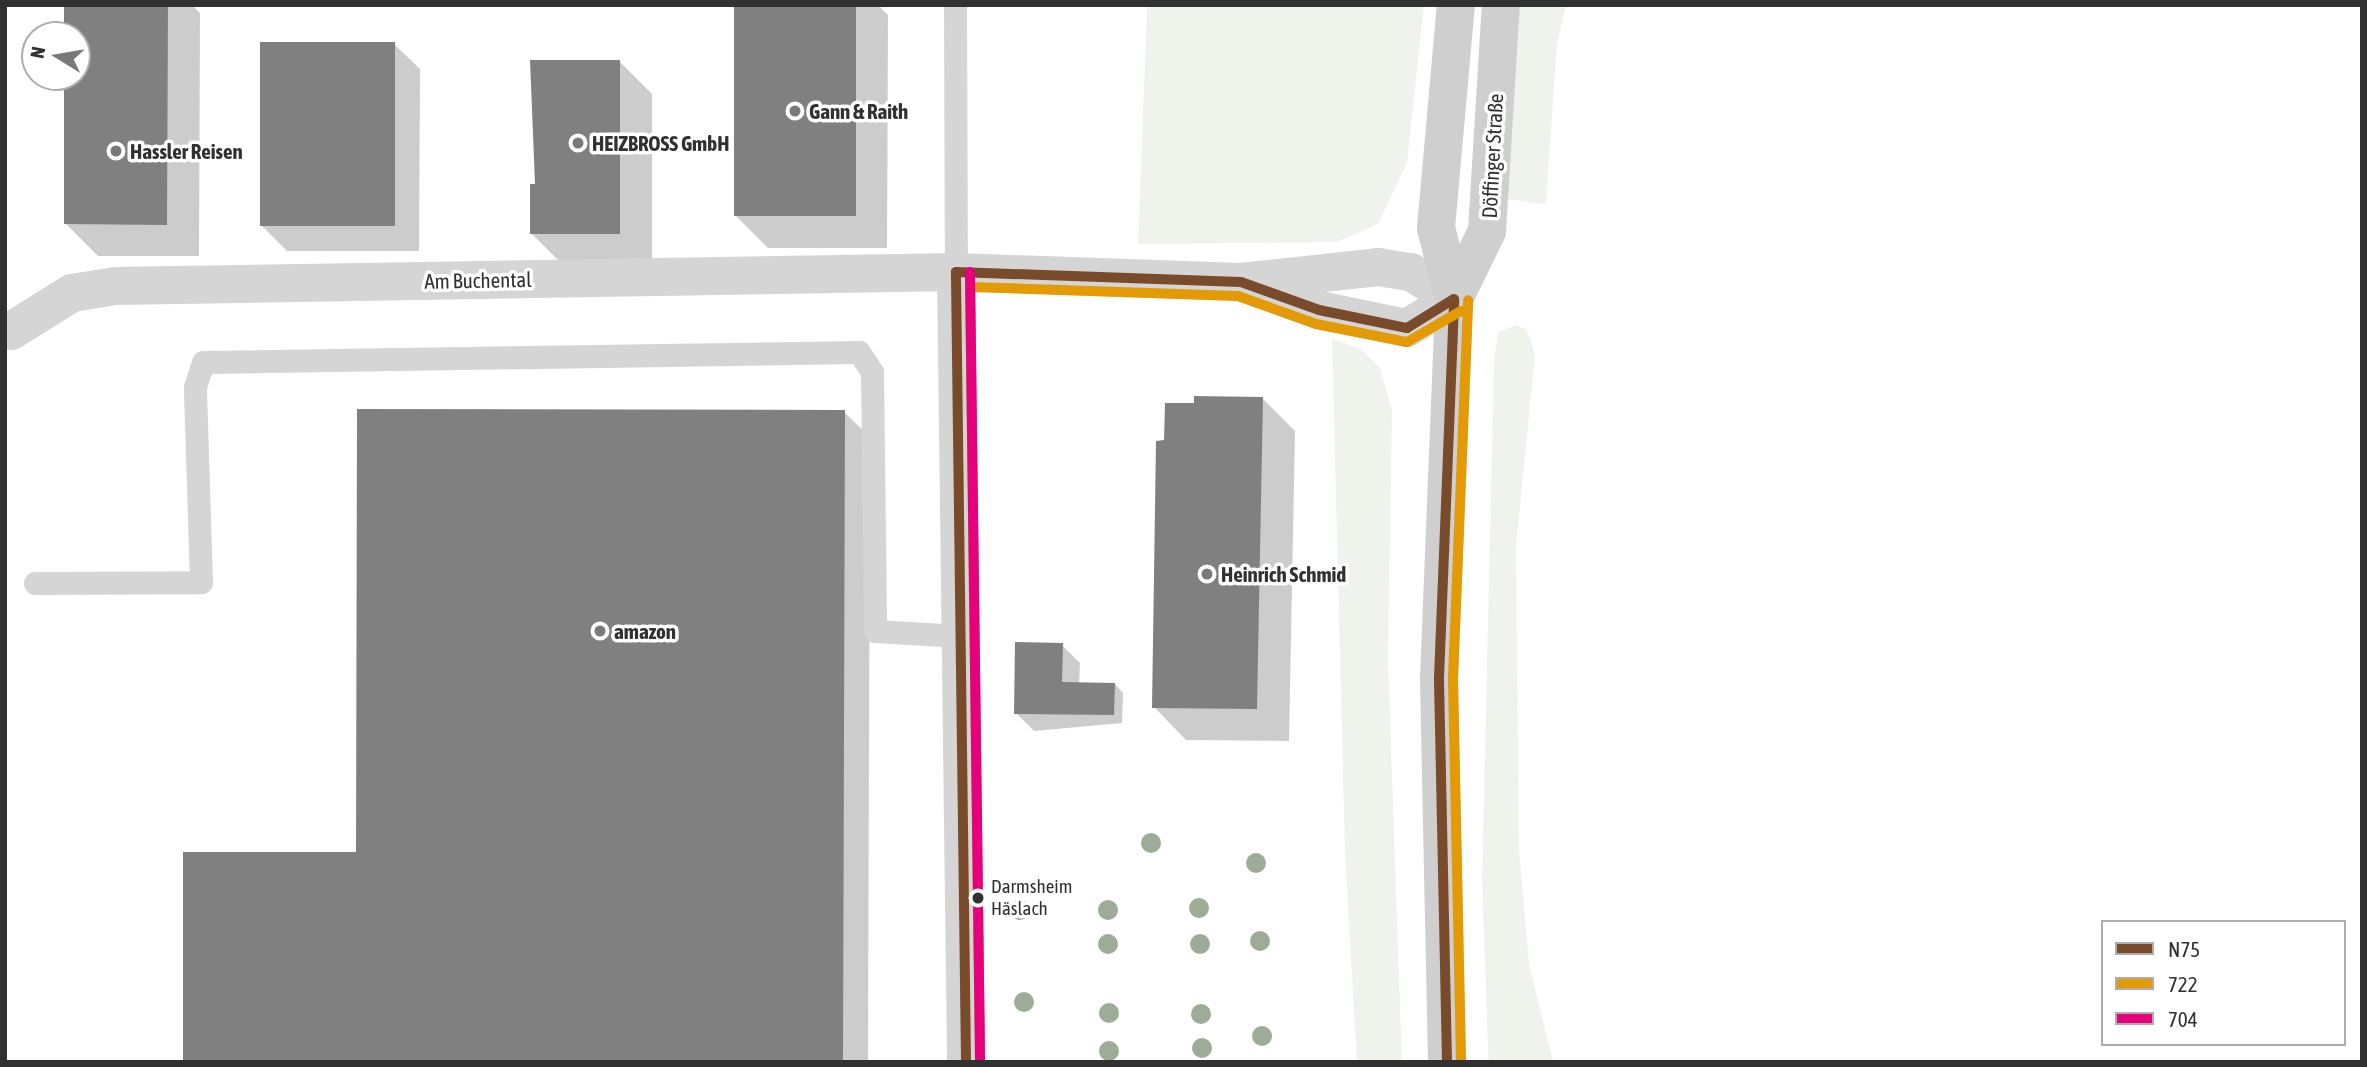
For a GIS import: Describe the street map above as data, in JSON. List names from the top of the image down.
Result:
{
  "streets": {
    "main road": ["Döffinger Straße"],
    "street": ["Am Buchental"]
  },
  "crossings": [
    ["Döffinger Straße", "Am Buchental"]
  ],
  "places": [
    "Gann & Raith",
    "HEIZBROSS GmbH",
    "Hassler Reisen",
    "Heinrich Schmid",
    "amazon",
    "Darmsheim Häslach"
  ],
  "lines": ["transit line N75", "transit line 704", "transit line 722"],
  "legend": ["N75", "722", "704"],
  "north": "left"
}
